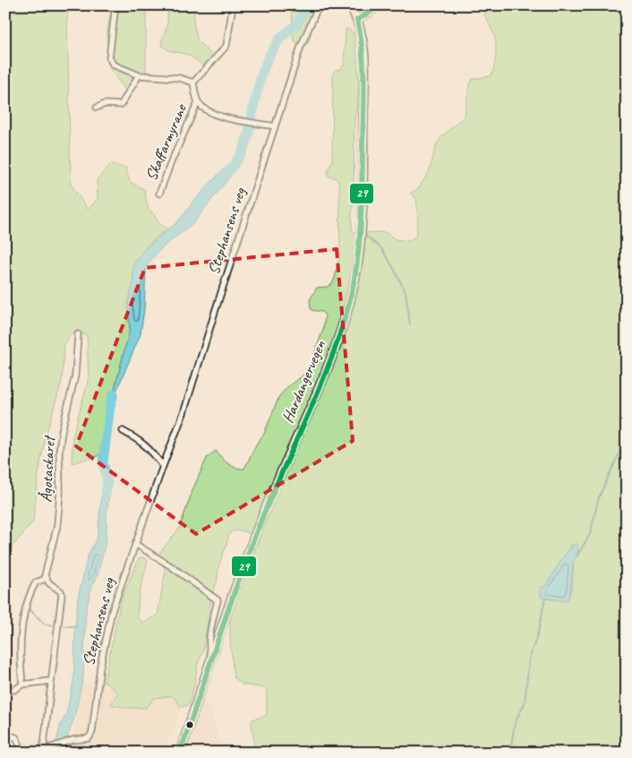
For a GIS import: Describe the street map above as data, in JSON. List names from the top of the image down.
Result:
{
  "streets": {
    "main road": ["Hardangervegen"],
    "street": ["Skaffarmyrane", "Stephansens veg", "Ågotaskaret"]
  },
  "crossings": [
    ["Skaffarmyrane", "Stephansens veg"]
  ],
  "lines": ["transit line 29"]
}
